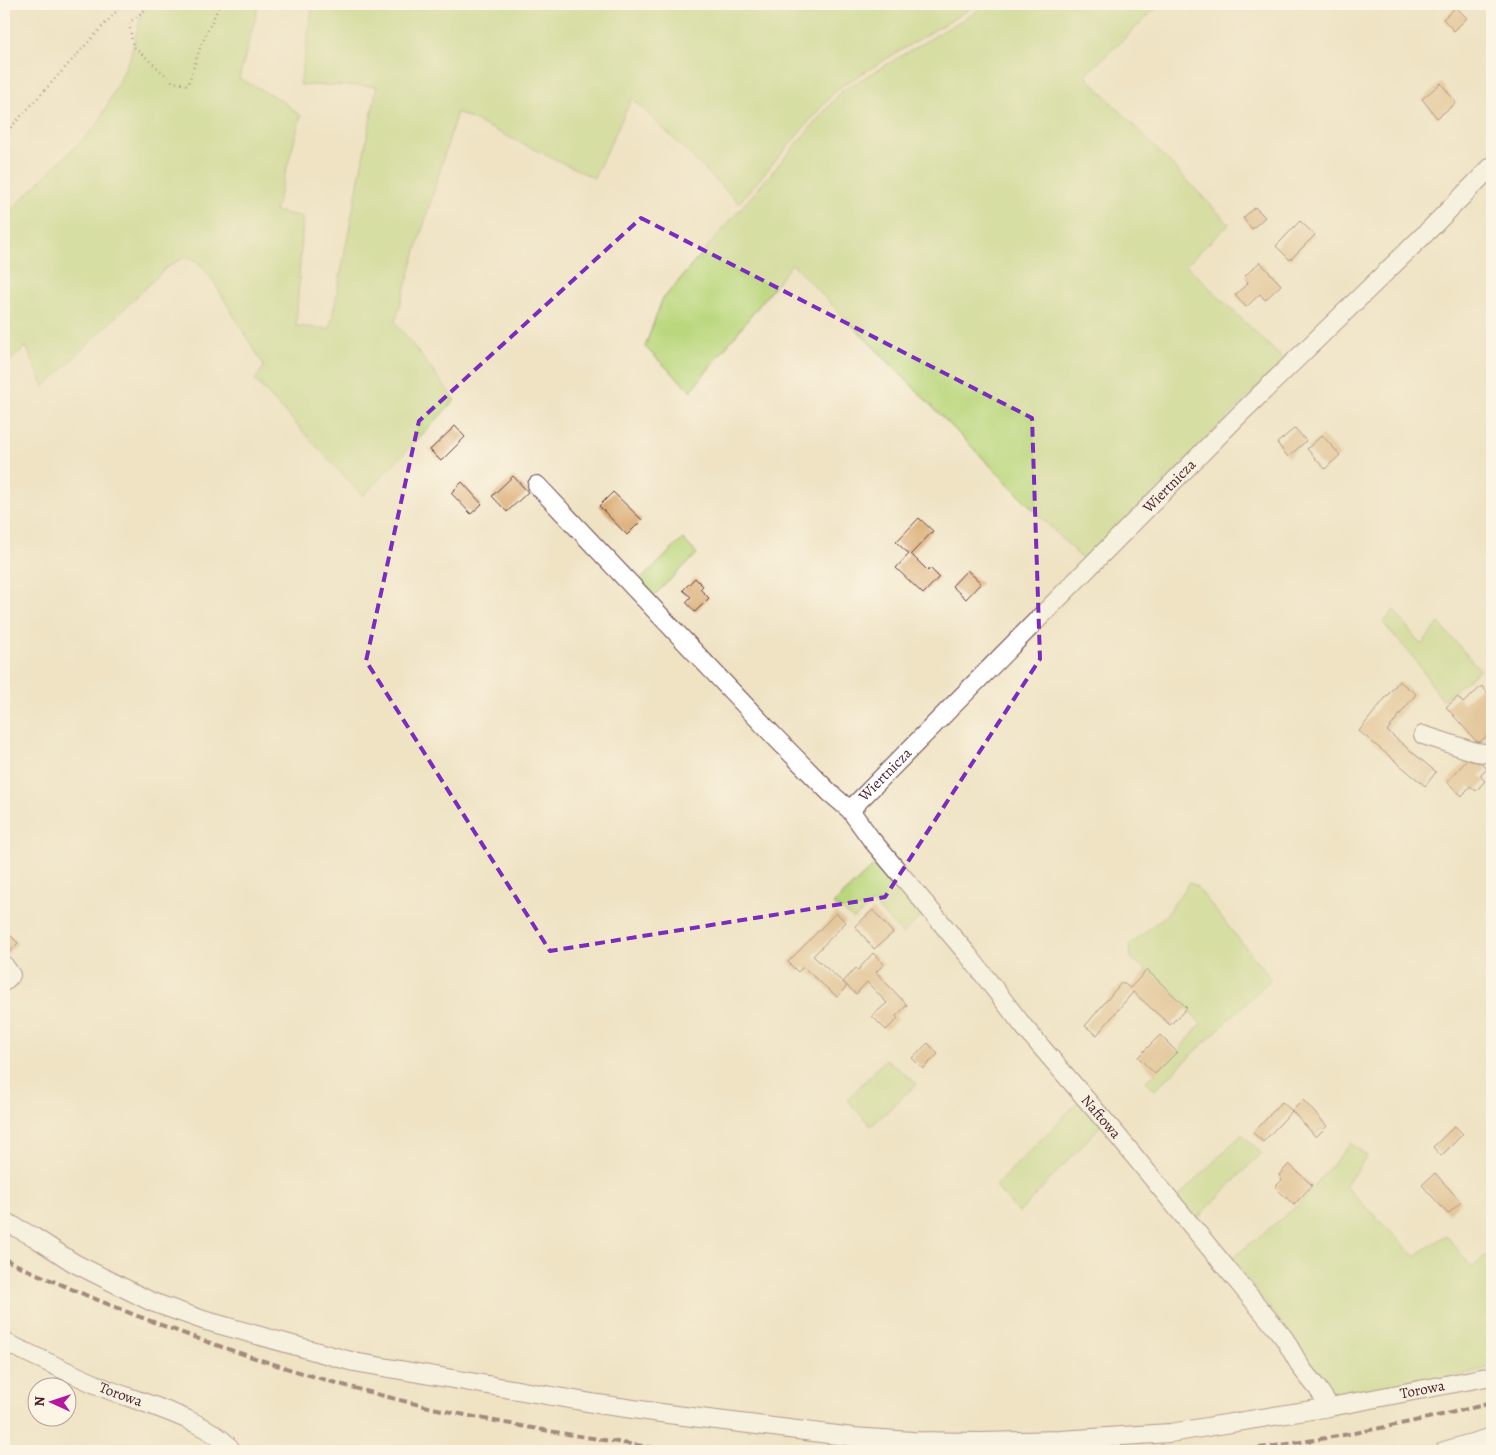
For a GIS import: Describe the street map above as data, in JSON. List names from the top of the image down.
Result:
{
  "streets": {
    "street": ["Wiertnicza", "Naftowa", "Torowa"]
  },
  "crossings": [
    ["Wiertnicza", "Naftowa"],
    ["Naftowa", "Torowa"]
  ],
  "north": "left"
}
